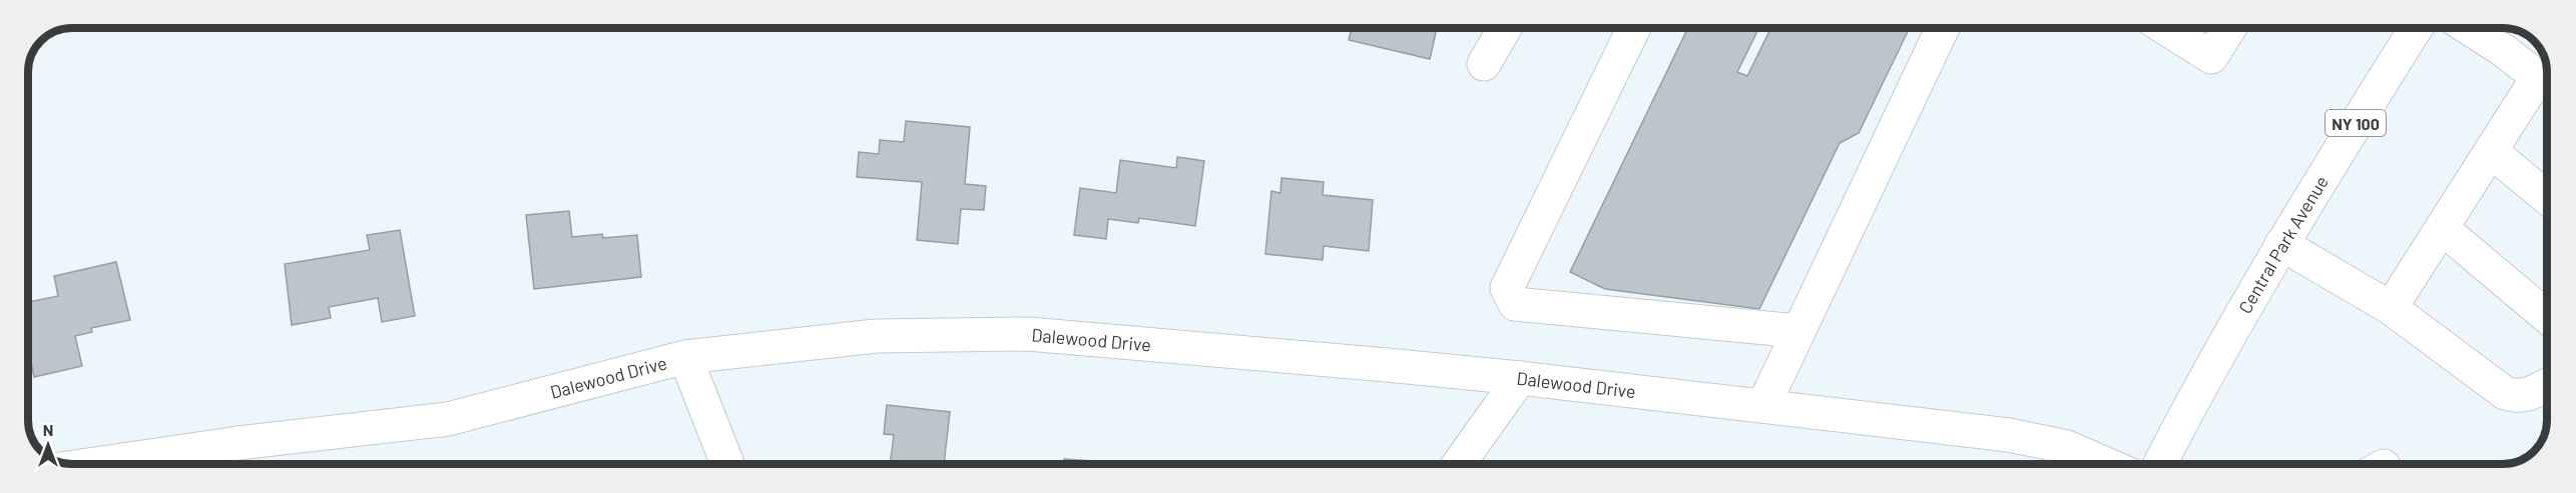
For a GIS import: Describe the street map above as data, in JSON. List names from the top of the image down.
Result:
{
  "streets": {
    "street": ["NY 100", "Central Park Avenue", "Dalewood Drive"]
  },
  "north": "top"
}
